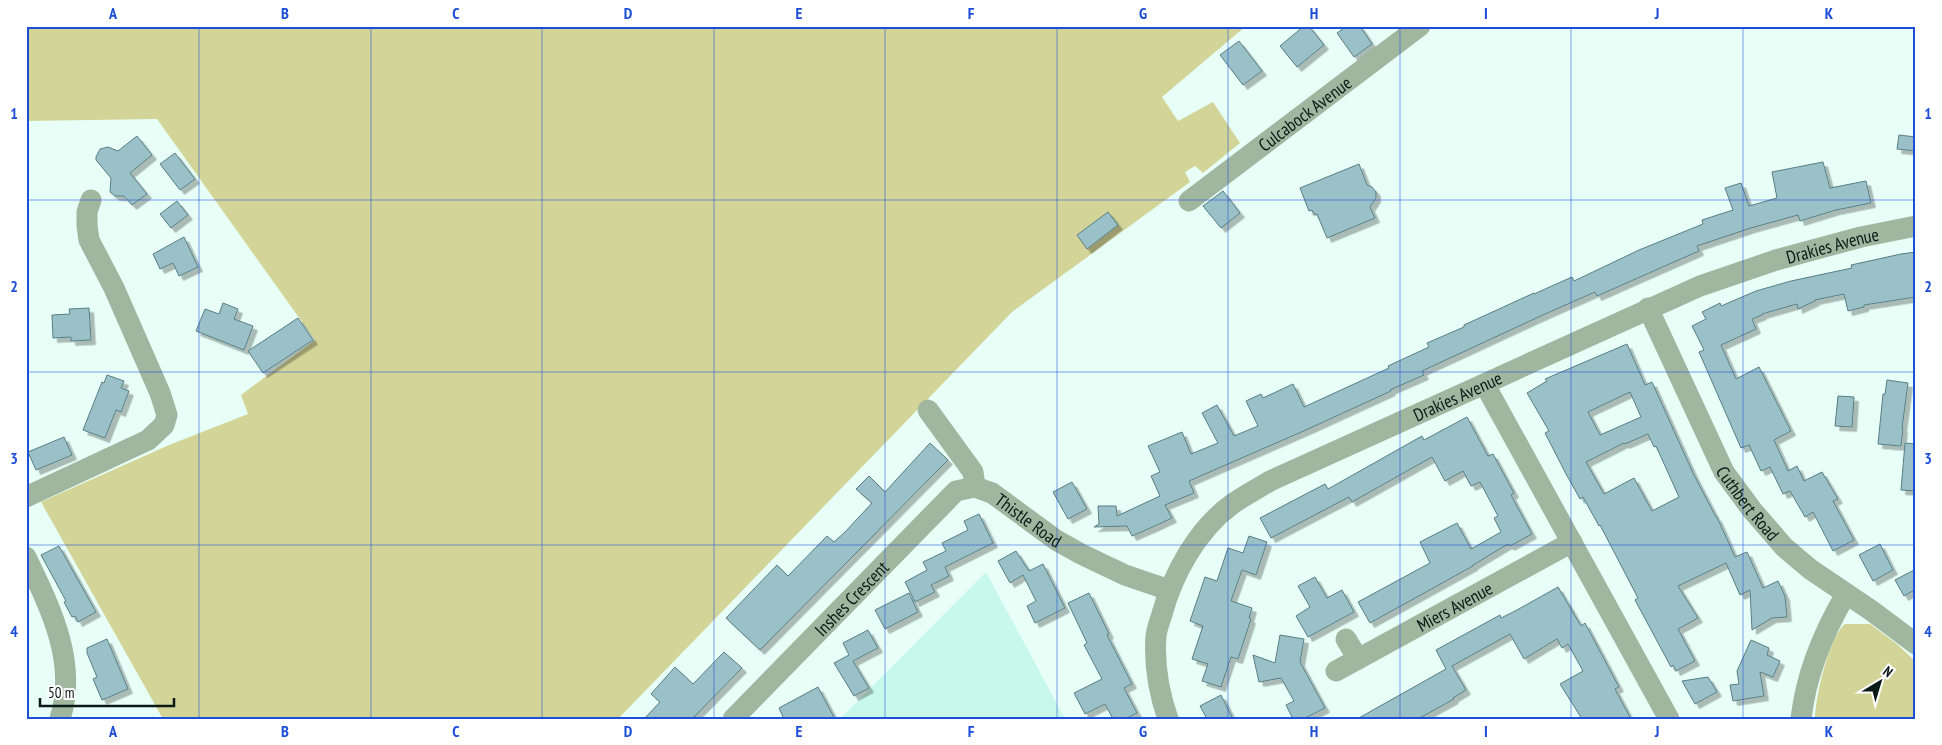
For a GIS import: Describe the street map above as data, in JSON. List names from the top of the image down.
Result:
{
  "streets": {
    "street": [
      "Culcabock Avenue",
      "Drakies Avenue",
      "Cuthbert Road",
      "Thistle Road",
      "Inshes Crescent",
      "Miers Avenue"
    ]
  },
  "crossings": [
    ["Drakies Avenue", "Cuthbert Road"],
    ["Drakies Avenue", "Thistle Road"],
    ["Thistle Road", "Inshes Crescent"]
  ],
  "scale_bar": "50 m",
  "north": "top right",
  "grid": {
    "columns": [
      "A",
      "B",
      "C",
      "D",
      "E",
      "F",
      "G",
      "H",
      "I",
      "J",
      "K"
    ],
    "rows": [
      "1",
      "2",
      "3",
      "4"
    ]
  }
}
